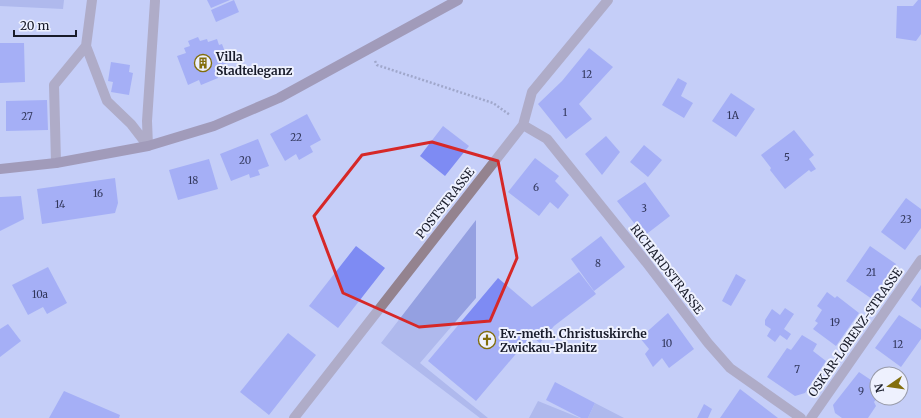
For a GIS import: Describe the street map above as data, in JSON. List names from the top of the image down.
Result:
{
  "streets": {
    "street": ["POSTSTRASSE", "RICHARDSTRASSE", "OSKAR-LORENZ-STRASSE"]
  },
  "crossings": [
    ["POSTSTRASSE", "RICHARDSTRASSE"]
  ],
  "places": {
    "building": ["Villa Stadteleganz"],
    "church": ["Ev.-meth. Christuskirche Zwickau-Planitz"]
  },
  "house_numbers": [
    "12",
    "1",
    "1A",
    "27",
    "22",
    "5",
    "20",
    "18",
    "6",
    "16",
    "14",
    "3",
    "23",
    "8",
    "21",
    "10a",
    "19",
    "10",
    "12",
    "7",
    "9"
  ],
  "scale_bar": "20 m",
  "north": "left"
}
